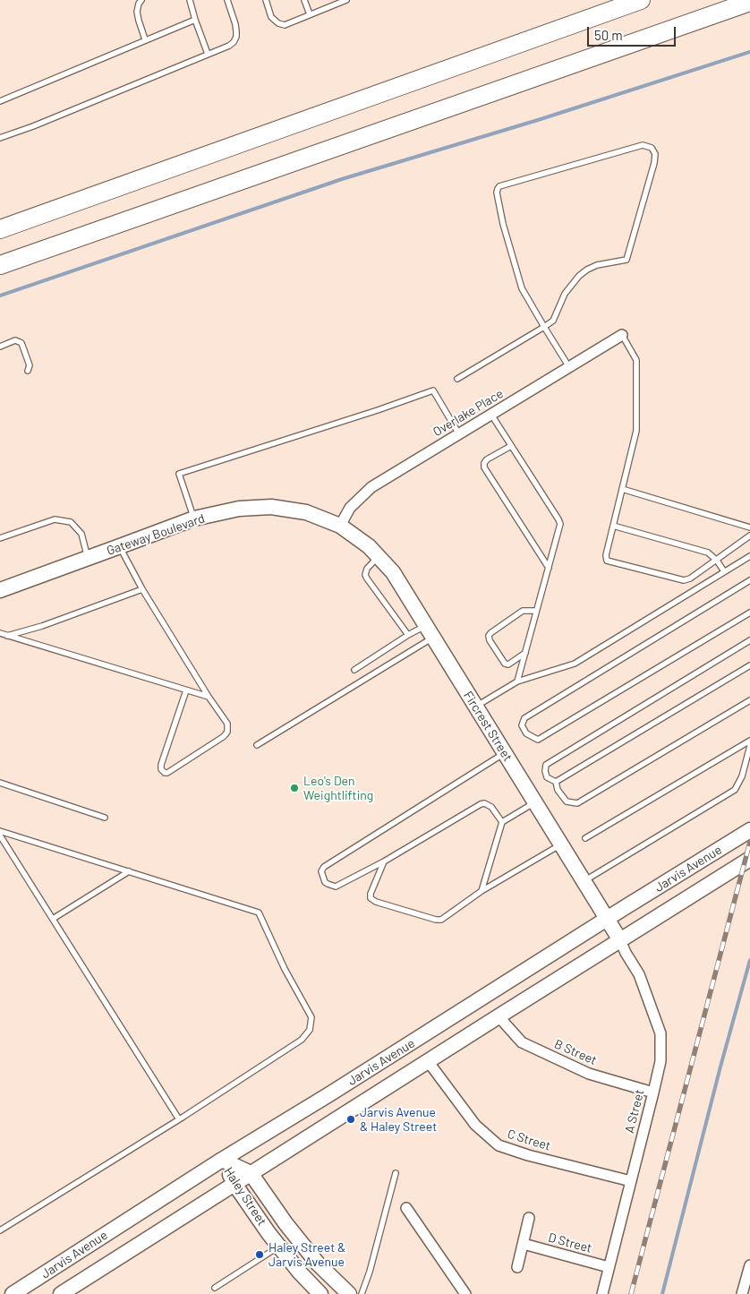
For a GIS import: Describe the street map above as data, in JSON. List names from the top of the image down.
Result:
{
  "streets": {
    "main road": [
      "Gateway Boulevard",
      "Fircrest Street",
      "Jarvis Avenue",
      "Haley Street"
    ],
    "street": [
      "Overlake Place",
      "B Street",
      "A Street",
      "C Street",
      "D Street"
    ]
  },
  "crossings": [
    ["Overlake Place", "Gateway Boulevard"],
    ["Overlake Place", "Fircrest Street"],
    ["Gateway Boulevard", "Fircrest Street"],
    ["Fircrest Street", "Jarvis Avenue"],
    ["Fircrest Street", "A Street"],
    ["Jarvis Avenue", "B Street"],
    ["Jarvis Avenue", "A Street"],
    ["Jarvis Avenue", "C Street"],
    ["Jarvis Avenue", "Haley Street"],
    ["B Street", "A Street"],
    ["A Street", "C Street"],
    ["A Street", "D Street"]
  ],
  "places": ["Leo's Den Weightlifting", "Jarvis Avenue & Haley Street", "Haley Street & Jarvis Avenue"],
  "scale_bar": "50 m"
}
